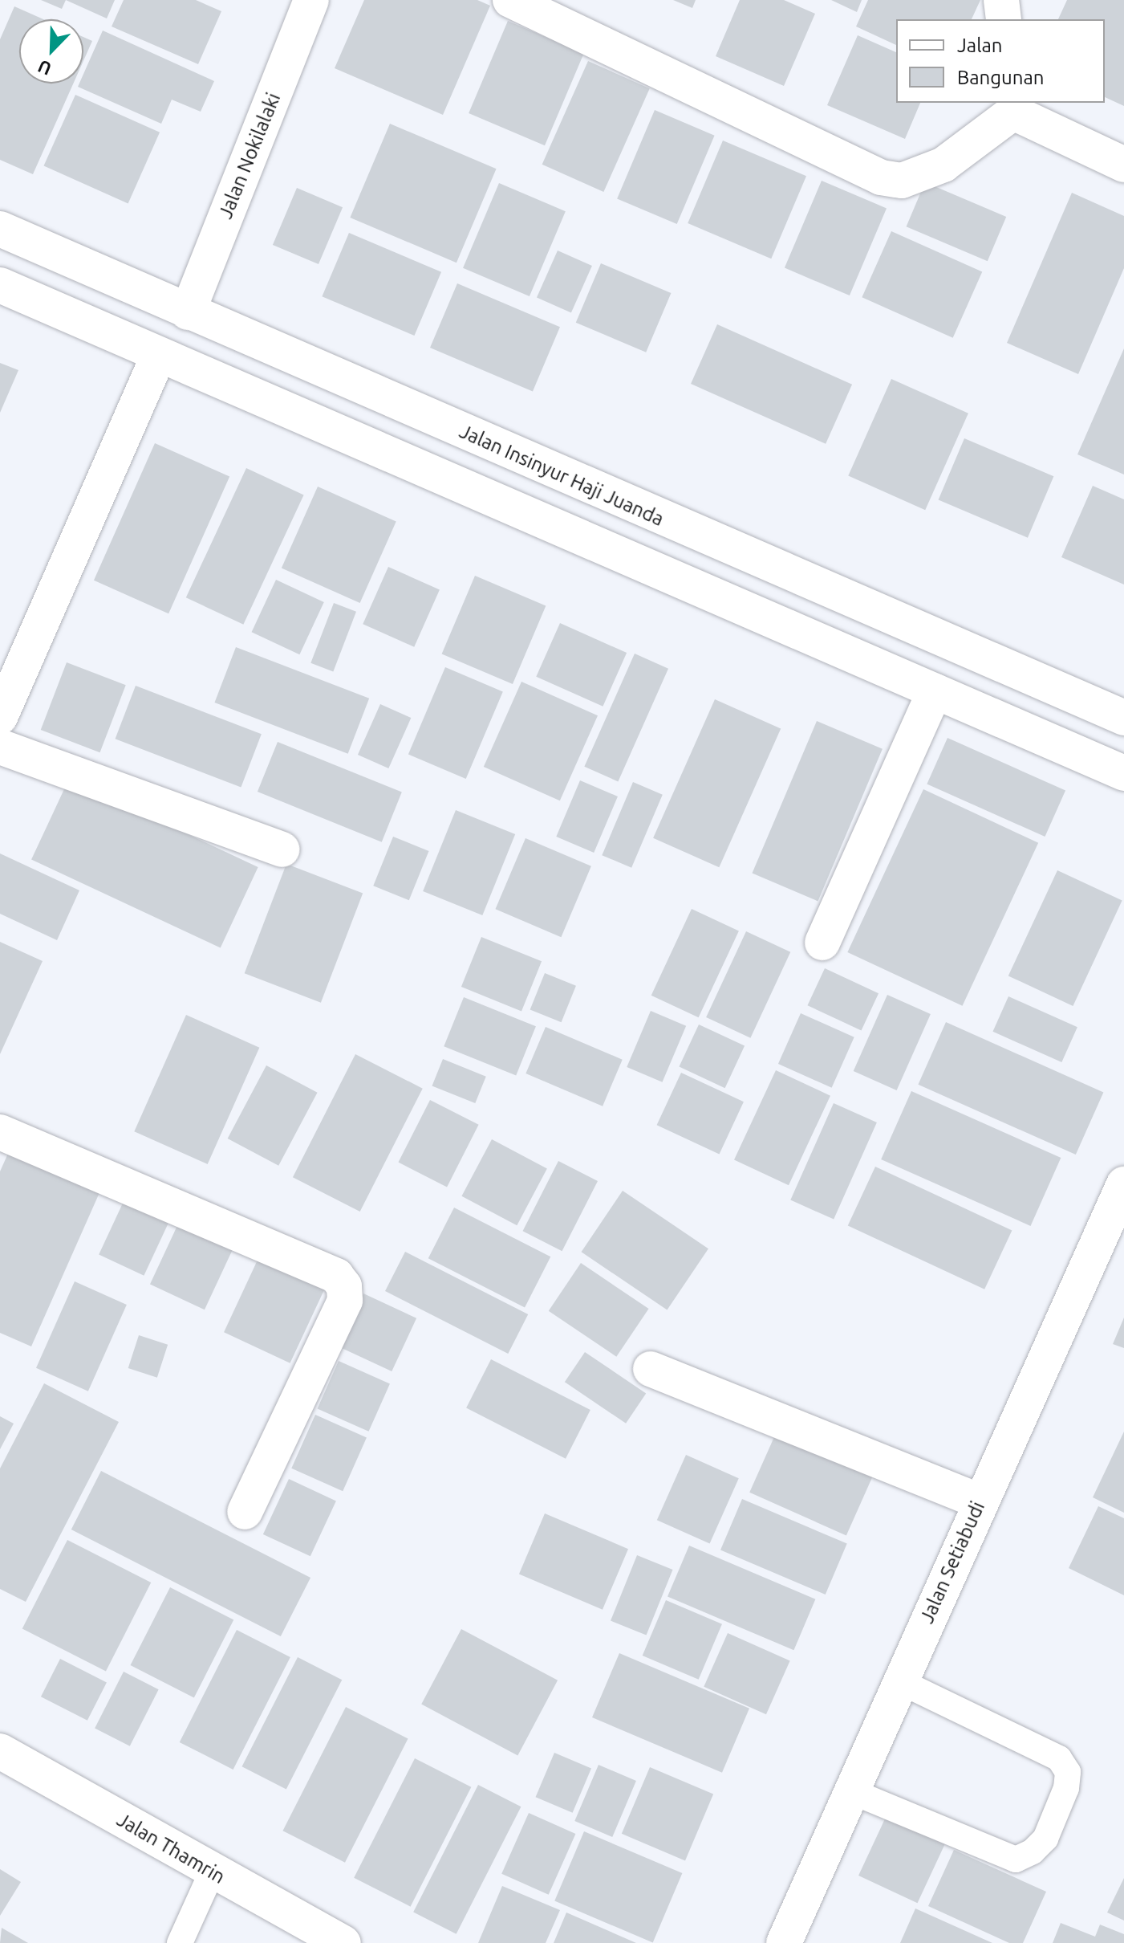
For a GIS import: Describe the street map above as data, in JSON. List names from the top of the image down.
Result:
{
  "streets": {
    "street": [
      "Jalan Nokilalaki",
      "Jalan Insinyur Haji Juanda",
      "Jalan Setiabudi",
      "Jalan Thamrin"
    ]
  },
  "crossings": [
    ["Jalan Nokilalaki", "Jalan Insinyur Haji Juanda"]
  ],
  "legend": ["Jalan", "Bangunan"],
  "north": "bottom left"
}
